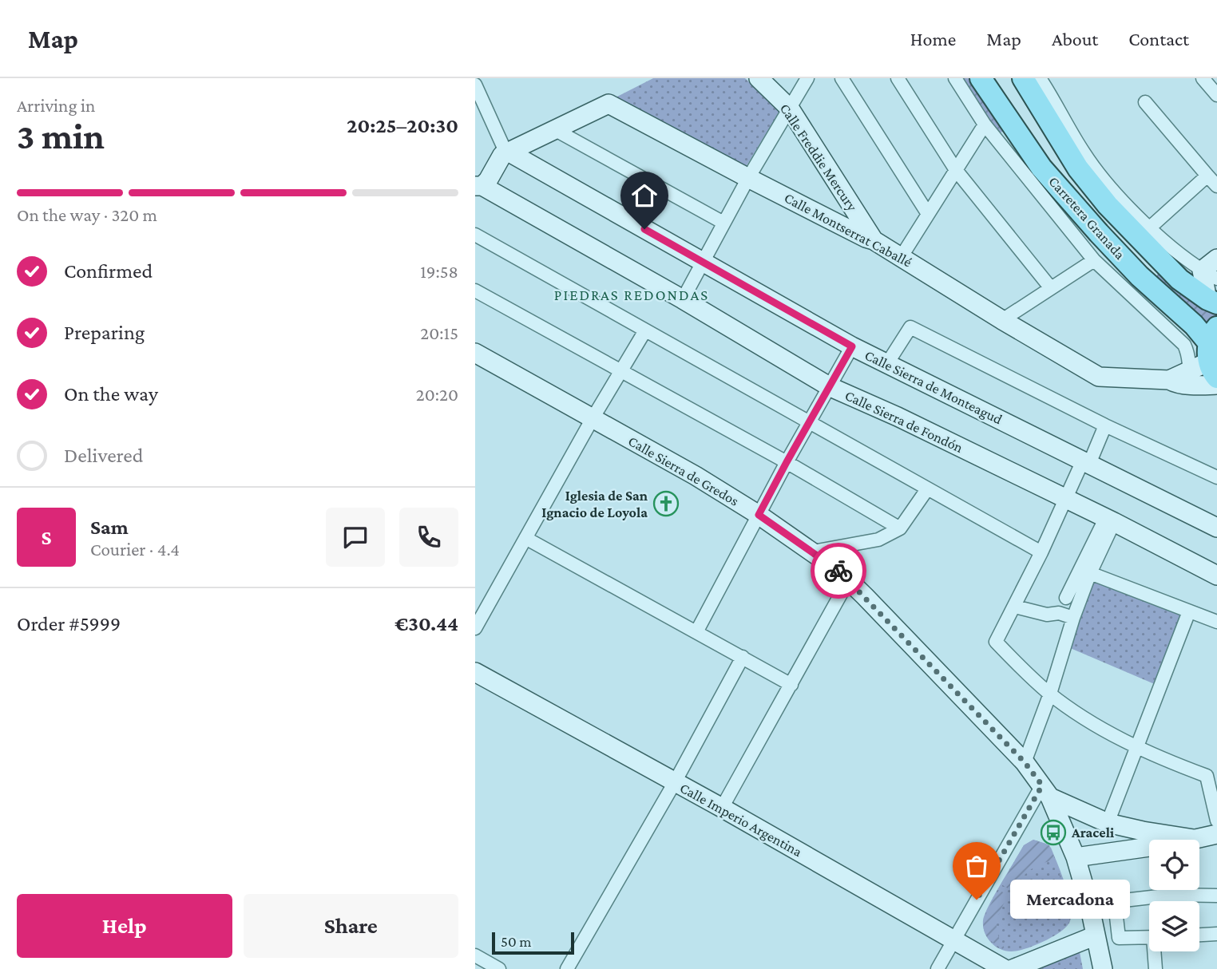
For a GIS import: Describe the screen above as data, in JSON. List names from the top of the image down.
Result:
{
  "streets": {
    "main road": ["Carretera Granada"],
    "street": [
      "Calle Freddie Mercury",
      "Calle Montserrat Caballé",
      "Calle Sierra de Monteagud",
      "Calle Sierra de Fondón",
      "Calle Sierra de Gredos",
      "Calle Imperio Argentina"
    ]
  },
  "crossings": [
    ["Calle Freddie Mercury", "Calle Montserrat Caballé"]
  ],
  "districts": ["PIEDRAS REDONDAS"],
  "places": {
    "church": ["Iglesia de San Ignacio de Loyola"],
    "bus stop": ["Araceli"],
    "other": ["Mercadona"]
  },
  "scale_bar": "50 m",
  "page": {
    "header": "Map",
    "nav": [
      "Home",
      "Map",
      "About",
      "Contact"
    ],
    "heading": ["3 min", "Arriving in", "20:25–20:30"],
    "panel": [
      "Sam",
      "Courier · 4.4",
      "Order #5999",
      "€30.44"
    ],
    "bar": "On the way · 320 m",
    "list": [
      ["Confirmed", "19:58"],
      ["Preparing", "20:15"],
      ["On the way", "20:20"],
      "Delivered"
    ],
    "round": "S",
    "bubble": "Mercadona",
    "buttons": ["Help", "Share"],
    "scale": "50 m"
  }
}
